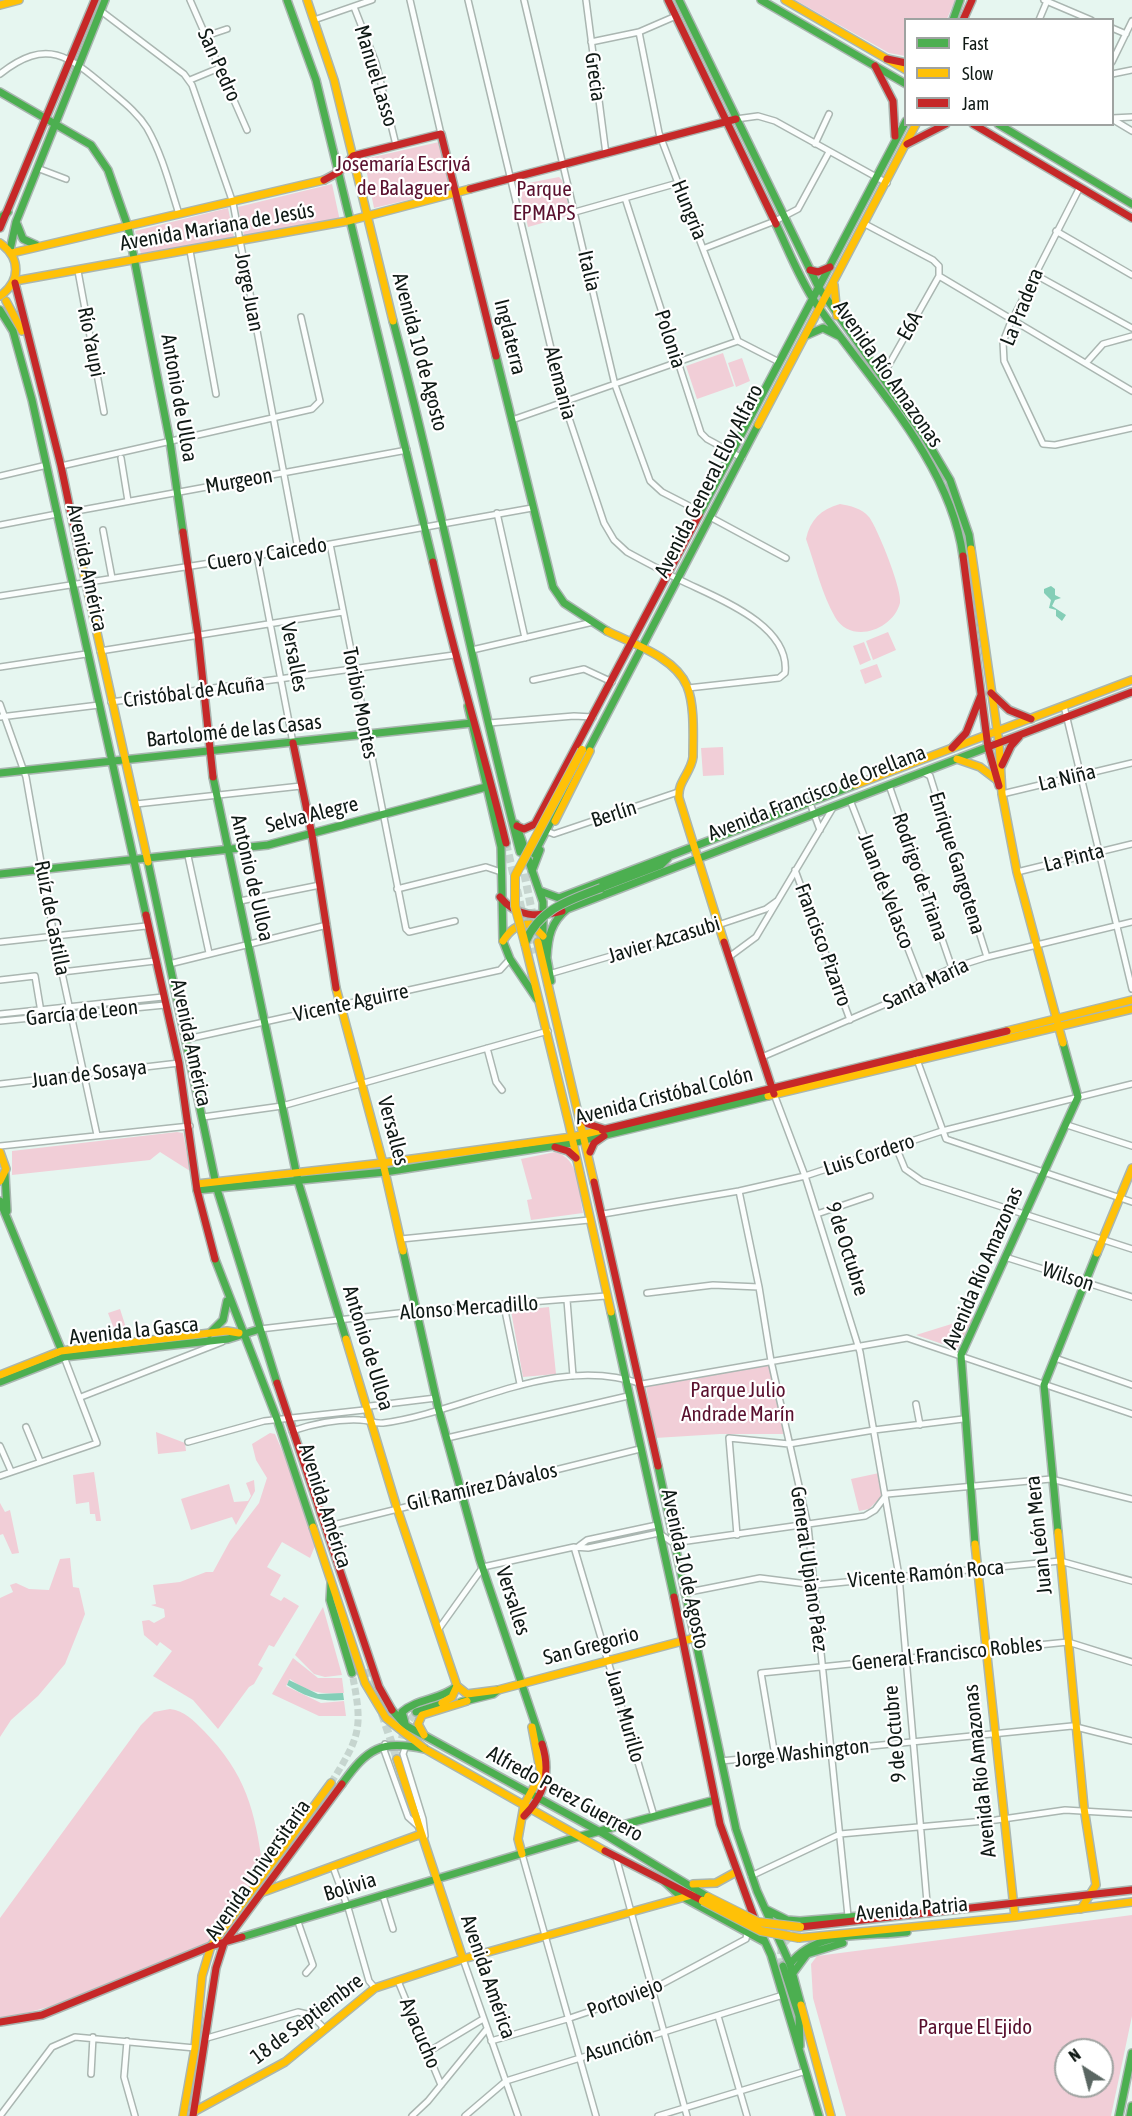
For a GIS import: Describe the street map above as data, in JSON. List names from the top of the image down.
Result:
{
  "streets": {
    "main road": [
      "Avenida Mariana de Jesús",
      "Inglaterra",
      "Avenida 10 de Agosto",
      "Avenida Río Amazonas",
      "Antonio de Ulloa",
      "Avenida General Eloy Alfaro",
      "Avenida América",
      "Versalles",
      "Bartolomé de las Casas",
      "Avenida Francisco de Orellana",
      "Selva Alegre",
      "Avenida Cristóbal Colón",
      "9 de Octubre",
      "Avenida la Gasca",
      "Juan León Mera",
      "San Gregorio",
      "Alfredo Perez Guerrero",
      "Avenida Universitaria",
      "Bolivia",
      "Avenida Patria",
      "18 de Septiembre"
    ],
    "street": [
      "San Pedro",
      "Manuel Lasso",
      "Grecia",
      "Hungria",
      "Italia",
      "Jorge Juan",
      "La Pradera",
      "E6A",
      "Polonia",
      "Río Yaupi",
      "Alemania",
      "Murgeon",
      "Cuero y Caicedo",
      "Cristóbal de Acuña",
      "Toribio Montes",
      "La Niña",
      "Berlín",
      "La Pinta",
      "Enrique Gangotena",
      "Rodrigo de Triana",
      "Juan de Velasco",
      "Ruíz de Castilla",
      "Javier Azcasubi",
      "Francisco Pizarro",
      "Santa María",
      "Vicente Aguirre",
      "García de Leon",
      "Juan de Sosaya",
      "Luis Cordero",
      "Wilson",
      "Alonso Mercadillo",
      "Gil Ramírez Dávalos",
      "General Ulpiano Páez",
      "Vicente Ramón Roca",
      "General Francisco Robles",
      "Juan Murillo",
      "Jorge Washington",
      "Portoviejo",
      "Ayacucho",
      "Asunción"
    ]
  },
  "crossings": [
    ["Grecia", "Avenida Mariana de Jesús"],
    ["Hungria", "Avenida Mariana de Jesús"],
    ["Avenida Mariana de Jesús", "Italia"],
    ["Avenida Mariana de Jesús", "Jorge Juan"],
    ["Avenida Mariana de Jesús", "Inglaterra"],
    ["Avenida Mariana de Jesús", "Río Yaupi"],
    ["Avenida Mariana de Jesús", "Avenida 10 de Agosto"],
    ["Avenida Mariana de Jesús", "Avenida Río Amazonas"],
    ["Avenida Mariana de Jesús", "Alemania"],
    ["Avenida Mariana de Jesús", "Antonio de Ulloa"],
    ["Avenida Mariana de Jesús", "Avenida América"],
    ["Italia", "Avenida General Eloy Alfaro"],
    ["Jorge Juan", "Murgeon"],
    ["Jorge Juan", "Cuero y Caicedo"],
    ["E6A", "Avenida Río Amazonas"],
    ["Inglaterra", "Avenida General Eloy Alfaro"],
    ["Inglaterra", "Cuero y Caicedo"],
    ["Polonia", "Avenida General Eloy Alfaro"],
    ["Avenida 10 de Agosto", "Murgeon"],
    ["Avenida 10 de Agosto", "Cuero y Caicedo"],
    ["Avenida 10 de Agosto", "Cristóbal de Acuña"],
    ["Avenida 10 de Agosto", "Bartolomé de las Casas"],
    ["Avenida 10 de Agosto", "Avenida Francisco de Orellana"],
    ["Avenida 10 de Agosto", "Selva Alegre"],
    ["Avenida 10 de Agosto", "Javier Azcasubi"],
    ["Avenida 10 de Agosto", "Vicente Aguirre"],
    ["Avenida 10 de Agosto", "Avenida Cristóbal Colón"],
    ["Avenida 10 de Agosto", "Luis Cordero"],
    ["Avenida 10 de Agosto", "Alonso Mercadillo"],
    ["Avenida 10 de Agosto", "Gil Ramírez Dávalos"],
    ["Avenida 10 de Agosto", "Vicente Ramón Roca"],
    ["Avenida 10 de Agosto", "San Gregorio"],
    ["Avenida 10 de Agosto", "Jorge Washington"],
    ["Avenida 10 de Agosto", "Bolivia"],
    ["Avenida 10 de Agosto", "Asunción"],
    ["Avenida Río Amazonas", "Avenida General Eloy Alfaro"],
    ["Avenida Río Amazonas", "La Niña"],
    ["Avenida Río Amazonas", "Avenida Francisco de Orellana"],
    ["Avenida Río Amazonas", "La Pinta"],
    ["Avenida Río Amazonas", "Santa María"],
    ["Avenida Río Amazonas", "Avenida Cristóbal Colón"],
    ["Avenida Río Amazonas", "Luis Cordero"],
    ["Avenida Río Amazonas", "Wilson"],
    ["Avenida Río Amazonas", "Vicente Ramón Roca"],
    ["Avenida Río Amazonas", "General Francisco Robles"],
    ["Avenida Río Amazonas", "Jorge Washington"],
    ["Avenida Río Amazonas", "Avenida Patria"],
    ["Alemania", "Avenida General Eloy Alfaro"],
    ["Antonio de Ulloa", "Murgeon"],
    ["Antonio de Ulloa", "Cuero y Caicedo"],
    ["Antonio de Ulloa", "Avenida América"],
    ["Antonio de Ulloa", "Cristóbal de Acuña"],
    ["Antonio de Ulloa", "Bartolomé de las Casas"],
    ["Antonio de Ulloa", "Selva Alegre"],
    ["Antonio de Ulloa", "Vicente Aguirre"],
    ["Antonio de Ulloa", "Avenida Cristóbal Colón"],
    ["Antonio de Ulloa", "Alonso Mercadillo"],
    ["Antonio de Ulloa", "Gil Ramírez Dávalos"],
    ["Antonio de Ulloa", "San Gregorio"],
    ["Murgeon", "Avenida América"],
    ["Cuero y Caicedo", "Avenida América"],
    ["Cuero y Caicedo", "Versalles"],
    ["Cuero y Caicedo", "Toribio Montes"],
    ["Avenida América", "Cristóbal de Acuña"],
    ["Avenida América", "Bartolomé de las Casas"],
    ["Avenida América", "Selva Alegre"],
    ["Avenida América", "Vicente Aguirre"],
    ["Avenida América", "García de Leon"],
    ["Avenida América", "Juan de Sosaya"],
    ["Avenida América", "Avenida Cristóbal Colón"],
    ["Avenida América", "Alonso Mercadillo"],
    ["Avenida América", "Avenida la Gasca"],
    ["Avenida América", "Gil Ramírez Dávalos"],
    ["Avenida América", "Alfredo Perez Guerrero"],
    ["Avenida América", "Avenida Universitaria"],
    ["Avenida América", "Bolivia"],
    ["Avenida América", "Portoviejo"],
    ["Avenida América", "18 de Septiembre"],
    ["Avenida América", "Asunción"],
    ["Versalles", "Cristóbal de Acuña"],
    ["Versalles", "Bartolomé de las Casas"],
    ["Versalles", "Selva Alegre"],
    ["Versalles", "Vicente Aguirre"],
    ["Versalles", "Avenida Cristóbal Colón"],
    ["Versalles", "Alonso Mercadillo"],
    ["Versalles", "Gil Ramírez Dávalos"],
    ["Versalles", "San Gregorio"],
    ["Versalles", "Alfredo Perez Guerrero"],
    ["Cristóbal de Acuña", "Toribio Montes"],
    ["Cristóbal de Acuña", "Ruíz de Castilla"],
    ["Toribio Montes", "Bartolomé de las Casas"],
    ["Toribio Montes", "Selva Alegre"],
    ["Bartolomé de las Casas", "Ruíz de Castilla"],
    ["Avenida Francisco de Orellana", "Enrique Gangotena"],
    ["Avenida Francisco de Orellana", "Rodrigo de Triana"],
    ["Avenida Francisco de Orellana", "Juan de Velasco"],
    ["Avenida Francisco de Orellana", "9 de Octubre"],
    ["Berlín", "9 de Octubre"],
    ["Selva Alegre", "Ruíz de Castilla"],
    ["Enrique Gangotena", "Santa María"],
    ["Rodrigo de Triana", "Santa María"],
    ["Juan de Velasco", "Santa María"],
    ["Ruíz de Castilla", "García de Leon"],
    ["Ruíz de Castilla", "Juan de Sosaya"],
    ["Javier Azcasubi", "9 de Octubre"],
    ["Francisco Pizarro", "Santa María"],
    ["Santa María", "9 de Octubre"],
    ["Avenida Cristóbal Colón", "9 de Octubre"],
    ["Luis Cordero", "9 de Octubre"],
    ["Luis Cordero", "General Ulpiano Páez"],
    ["9 de Octubre", "Vicente Ramón Roca"],
    ["9 de Octubre", "General Francisco Robles"],
    ["9 de Octubre", "Jorge Washington"],
    ["9 de Octubre", "Avenida Patria"],
    ["Wilson", "Juan León Mera"],
    ["Alonso Mercadillo", "Avenida la Gasca"],
    ["Juan León Mera", "Vicente Ramón Roca"],
    ["Juan León Mera", "General Francisco Robles"],
    ["Juan León Mera", "Jorge Washington"],
    ["Juan León Mera", "Avenida Patria"],
    ["General Ulpiano Páez", "Vicente Ramón Roca"],
    ["General Ulpiano Páez", "General Francisco Robles"],
    ["General Ulpiano Páez", "Jorge Washington"],
    ["San Gregorio", "Juan Murillo"],
    ["General Francisco Robles", "Jorge Washington"],
    ["Juan Murillo", "Bolivia"],
    ["Alfredo Perez Guerrero", "Bolivia"],
    ["Alfredo Perez Guerrero", "Avenida Patria"],
    ["Avenida Universitaria", "Bolivia"],
    ["Avenida Universitaria", "18 de Septiembre"],
    ["18 de Septiembre", "Ayacucho"]
  ],
  "parks": [
    "Josemaría Escrivá de Balaguer",
    "Parque EPMAPS",
    "Parque Julio Andrade Marín",
    "Parque El Ejido"
  ],
  "legend": ["Fast", "Slow", "Jam"],
  "north": "top left"
}
